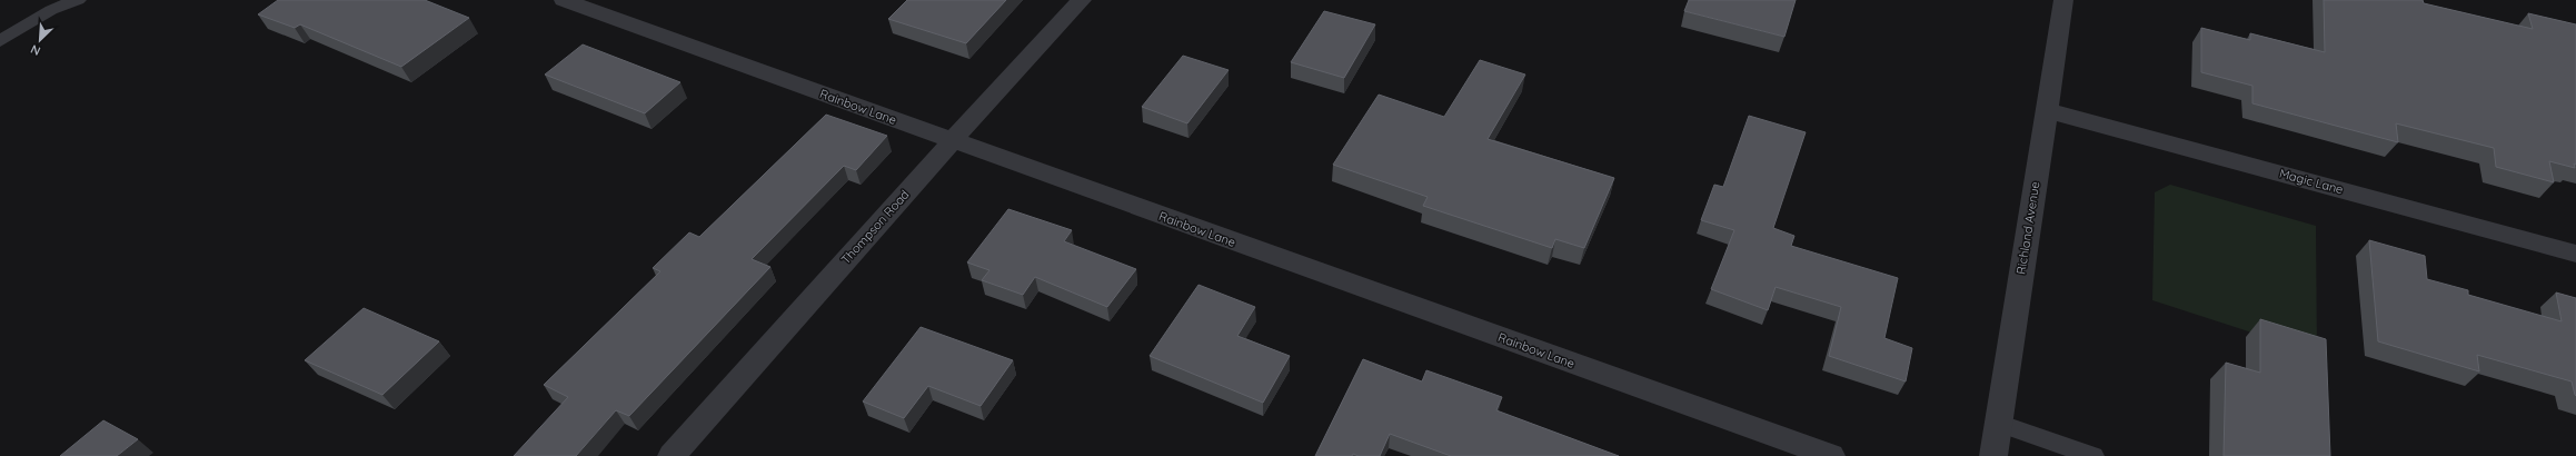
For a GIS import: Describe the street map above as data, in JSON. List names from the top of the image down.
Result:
{
  "streets": {
    "street": [
      "Rainbow Lane",
      "Magic Lane",
      "Thompson Road",
      "Richland Avenue"
    ]
  },
  "crossings": [
    ["Rainbow Lane", "Thompson Road"],
    ["Magic Lane", "Richland Avenue"]
  ],
  "north": "bottom left"
}
